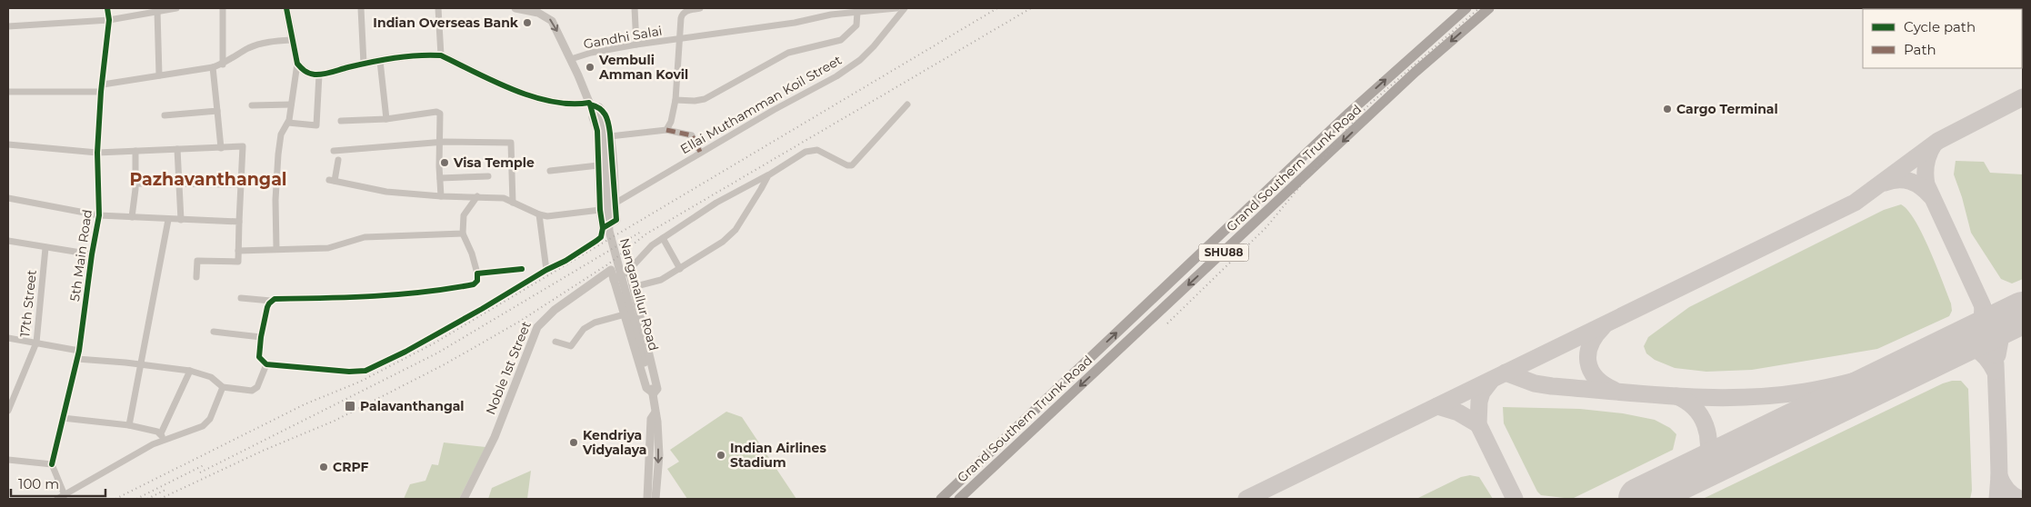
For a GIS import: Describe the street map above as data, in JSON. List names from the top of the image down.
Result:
{
  "streets": {
    "main road": ["Grand Southern Trunk Road", "SHU88"],
    "street": [
      "Gandhi Salai",
      "Ellai Muthamman Koil Street",
      "5th Main Road",
      "Nanganallur Road",
      "17th Street",
      "Noble 1st Street"
    ]
  },
  "districts": ["Pazhavanthangal"],
  "places": {
    "other": [
      "Indian Overseas Bank",
      "Vembuli Amman Kovil",
      "Cargo Terminal",
      "Visa Temple",
      "Kendriya Vidyalaya",
      "Indian Airlines Stadium",
      "CRPF"
    ],
    "transit": ["Palavanthangal"]
  },
  "legend": ["Cycle path", "Path"],
  "scale_bar": "100 m"
}
